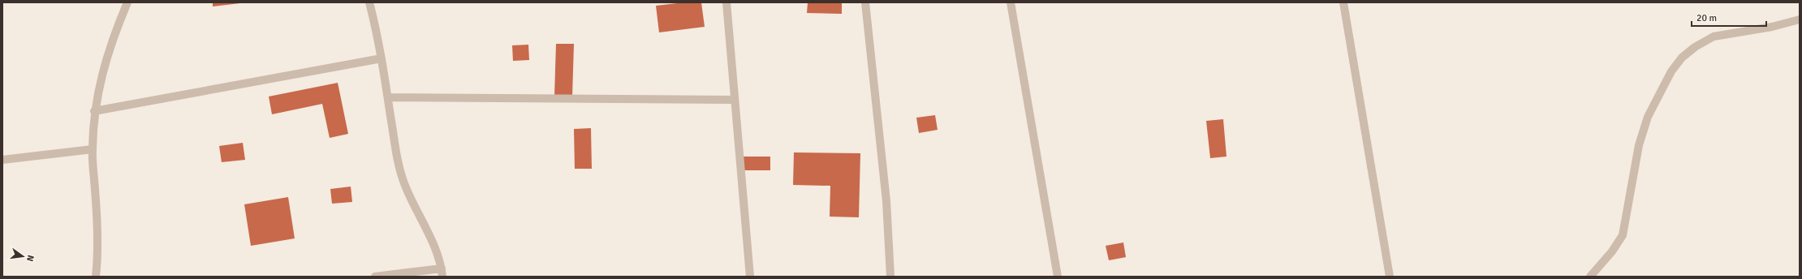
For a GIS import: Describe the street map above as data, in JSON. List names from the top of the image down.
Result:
{
  "scale_bar": "20 m",
  "north": "right"
}
